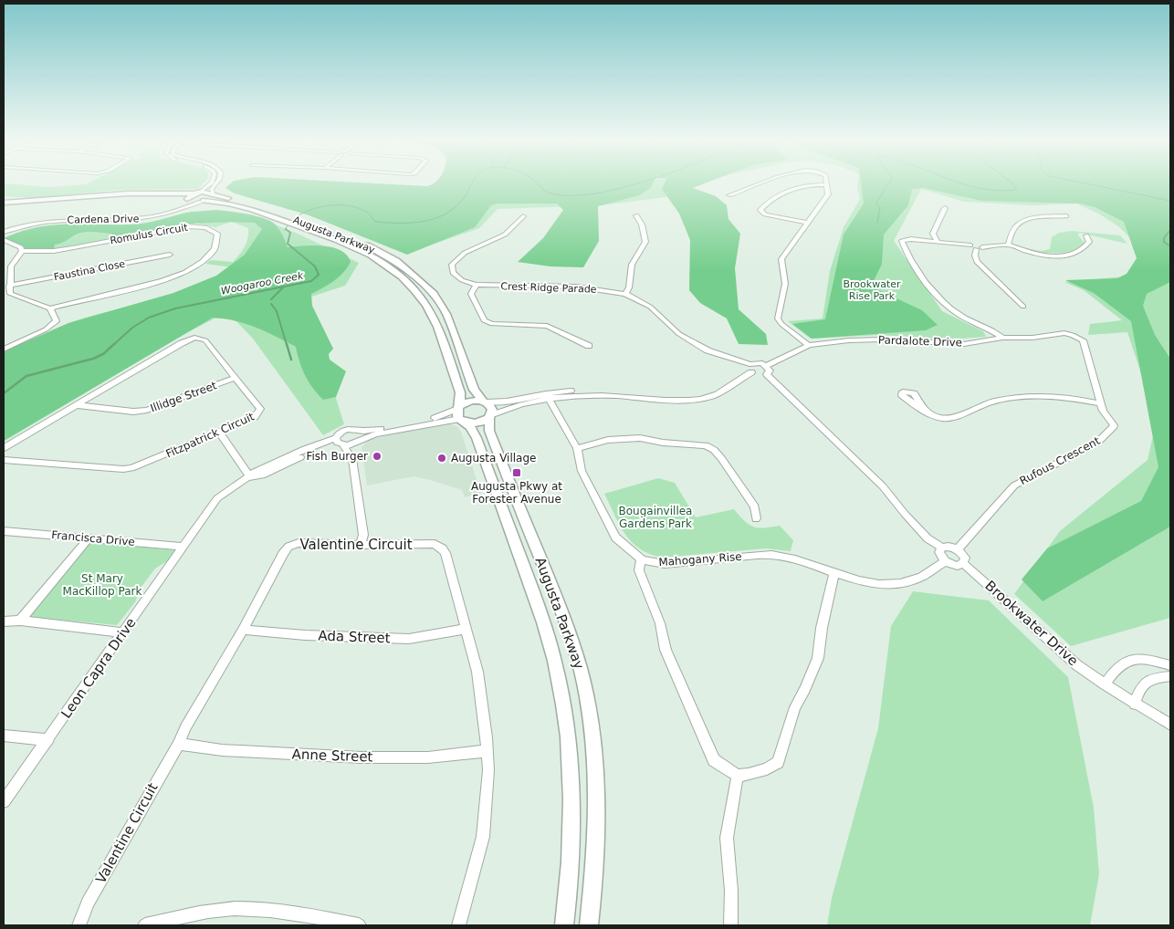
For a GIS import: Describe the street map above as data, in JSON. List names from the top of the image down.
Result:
{
  "streets": {
    "main road": ["Augusta Parkway"],
    "street": [
      "Cardena Drive",
      "Romulus Circuit",
      "Faustina Close",
      "Crest Ridge Parade",
      "Pardalote Drive",
      "Illidge Street",
      "Fitzpatrick Circuit",
      "Rufous Crescent",
      "Francisca Drive",
      "Valentine Circuit",
      "Mahogany Rise",
      "Brookwater Drive",
      "Ada Street",
      "Leon Capra Drive",
      "Anne Street"
    ]
  },
  "crossings": [
    ["Cardena Drive", "Augusta Parkway"],
    ["Pardalote Drive", "Rufous Crescent"],
    ["Illidge Street", "Fitzpatrick Circuit"],
    ["Rufous Crescent", "Mahogany Rise"],
    ["Rufous Crescent", "Brookwater Drive"],
    ["Francisca Drive", "Leon Capra Drive"],
    ["Valentine Circuit", "Ada Street"],
    ["Valentine Circuit", "Anne Street"],
    ["Mahogany Rise", "Brookwater Drive"]
  ],
  "water": ["Woogaroo Creek"],
  "parks": ["Brookwater Rise Park", "Bougainvillea Gardens Park", "St Mary MacKillop Park"],
  "places": {
    "other": ["Fish Burger", "Augusta Village"],
    "transit": ["Augusta Pkwy at Forester Avenue"]
  }
}
